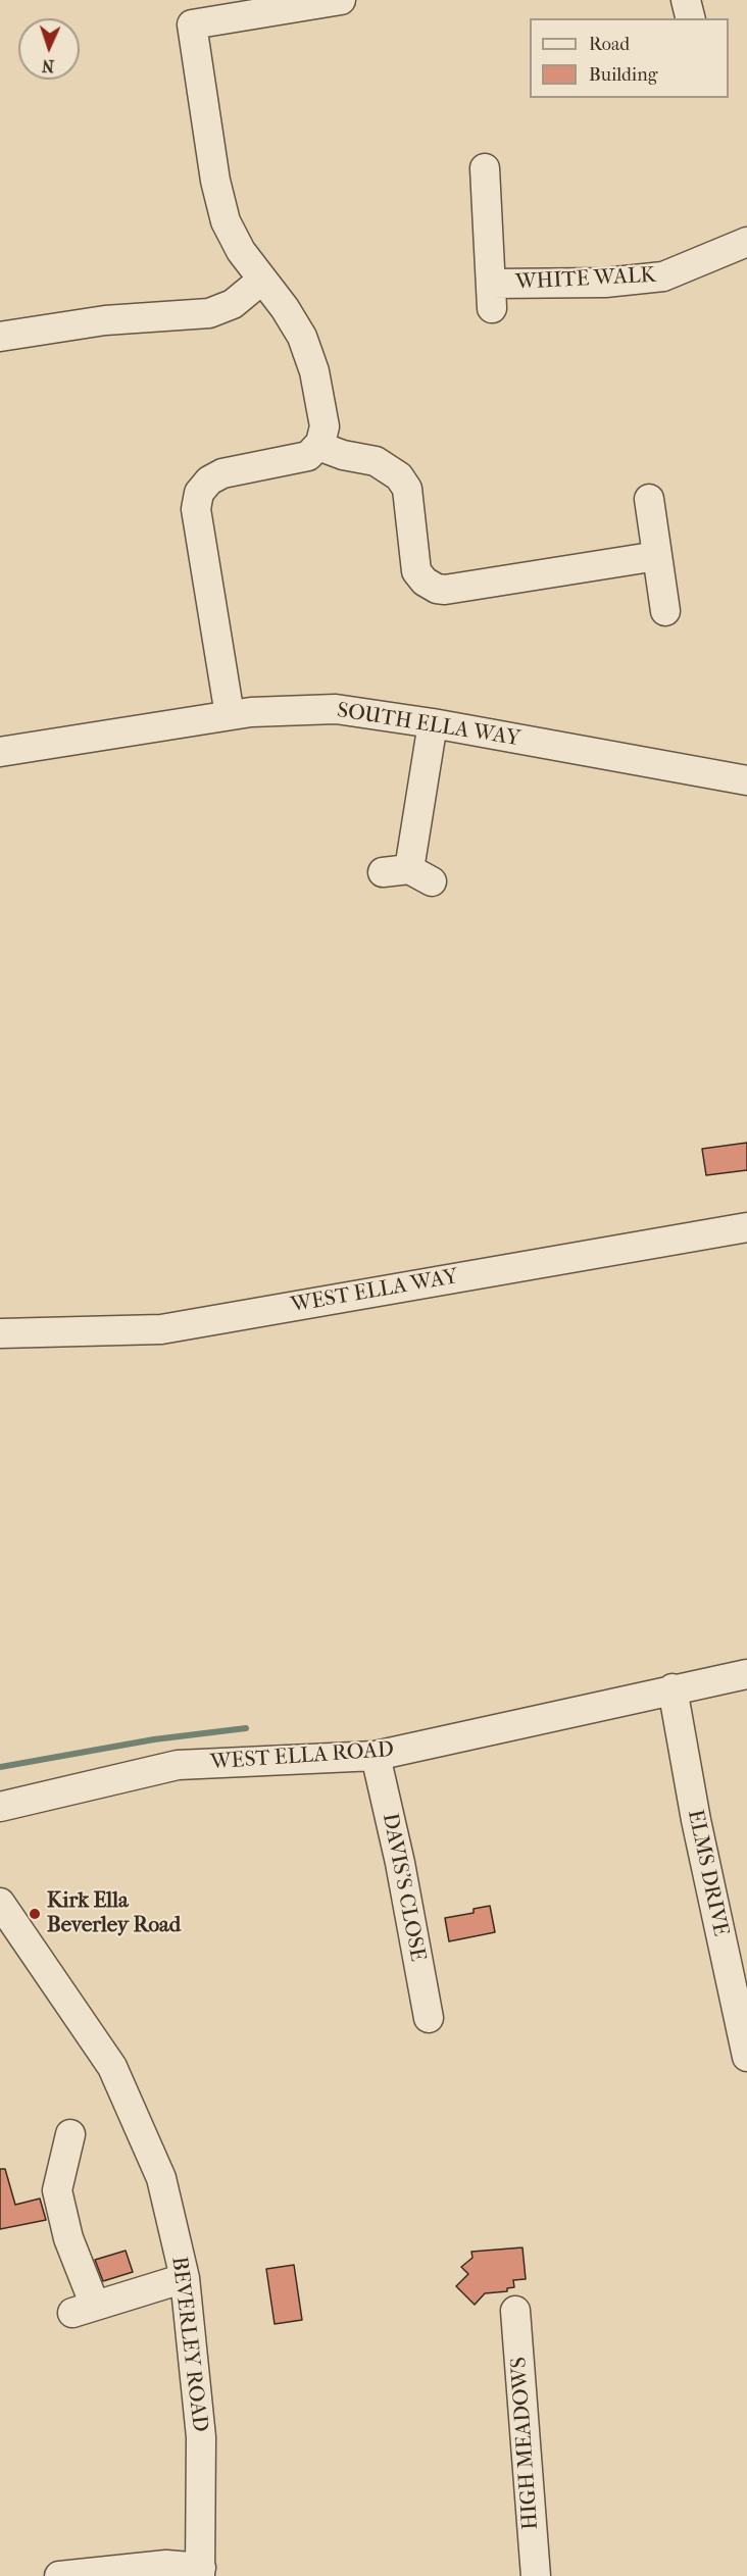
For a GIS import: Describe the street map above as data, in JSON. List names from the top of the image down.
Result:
{
  "streets": {
    "street": [
      "WHITE WALK",
      "SOUTH ELLA WAY",
      "WEST ELLA WAY",
      "WEST ELLA ROAD",
      "ELMS DRIVE",
      "DAVIS'S CLOSE",
      "BEVERLEY ROAD",
      "HIGH MEADOWS"
    ]
  },
  "crossings": [
    ["WEST ELLA ROAD", "ELMS DRIVE"],
    ["WEST ELLA ROAD", "DAVIS'S CLOSE"]
  ],
  "places": ["Kirk Ella Beverley Road"],
  "legend": ["Road", "Building"],
  "north": "bottom"
}
